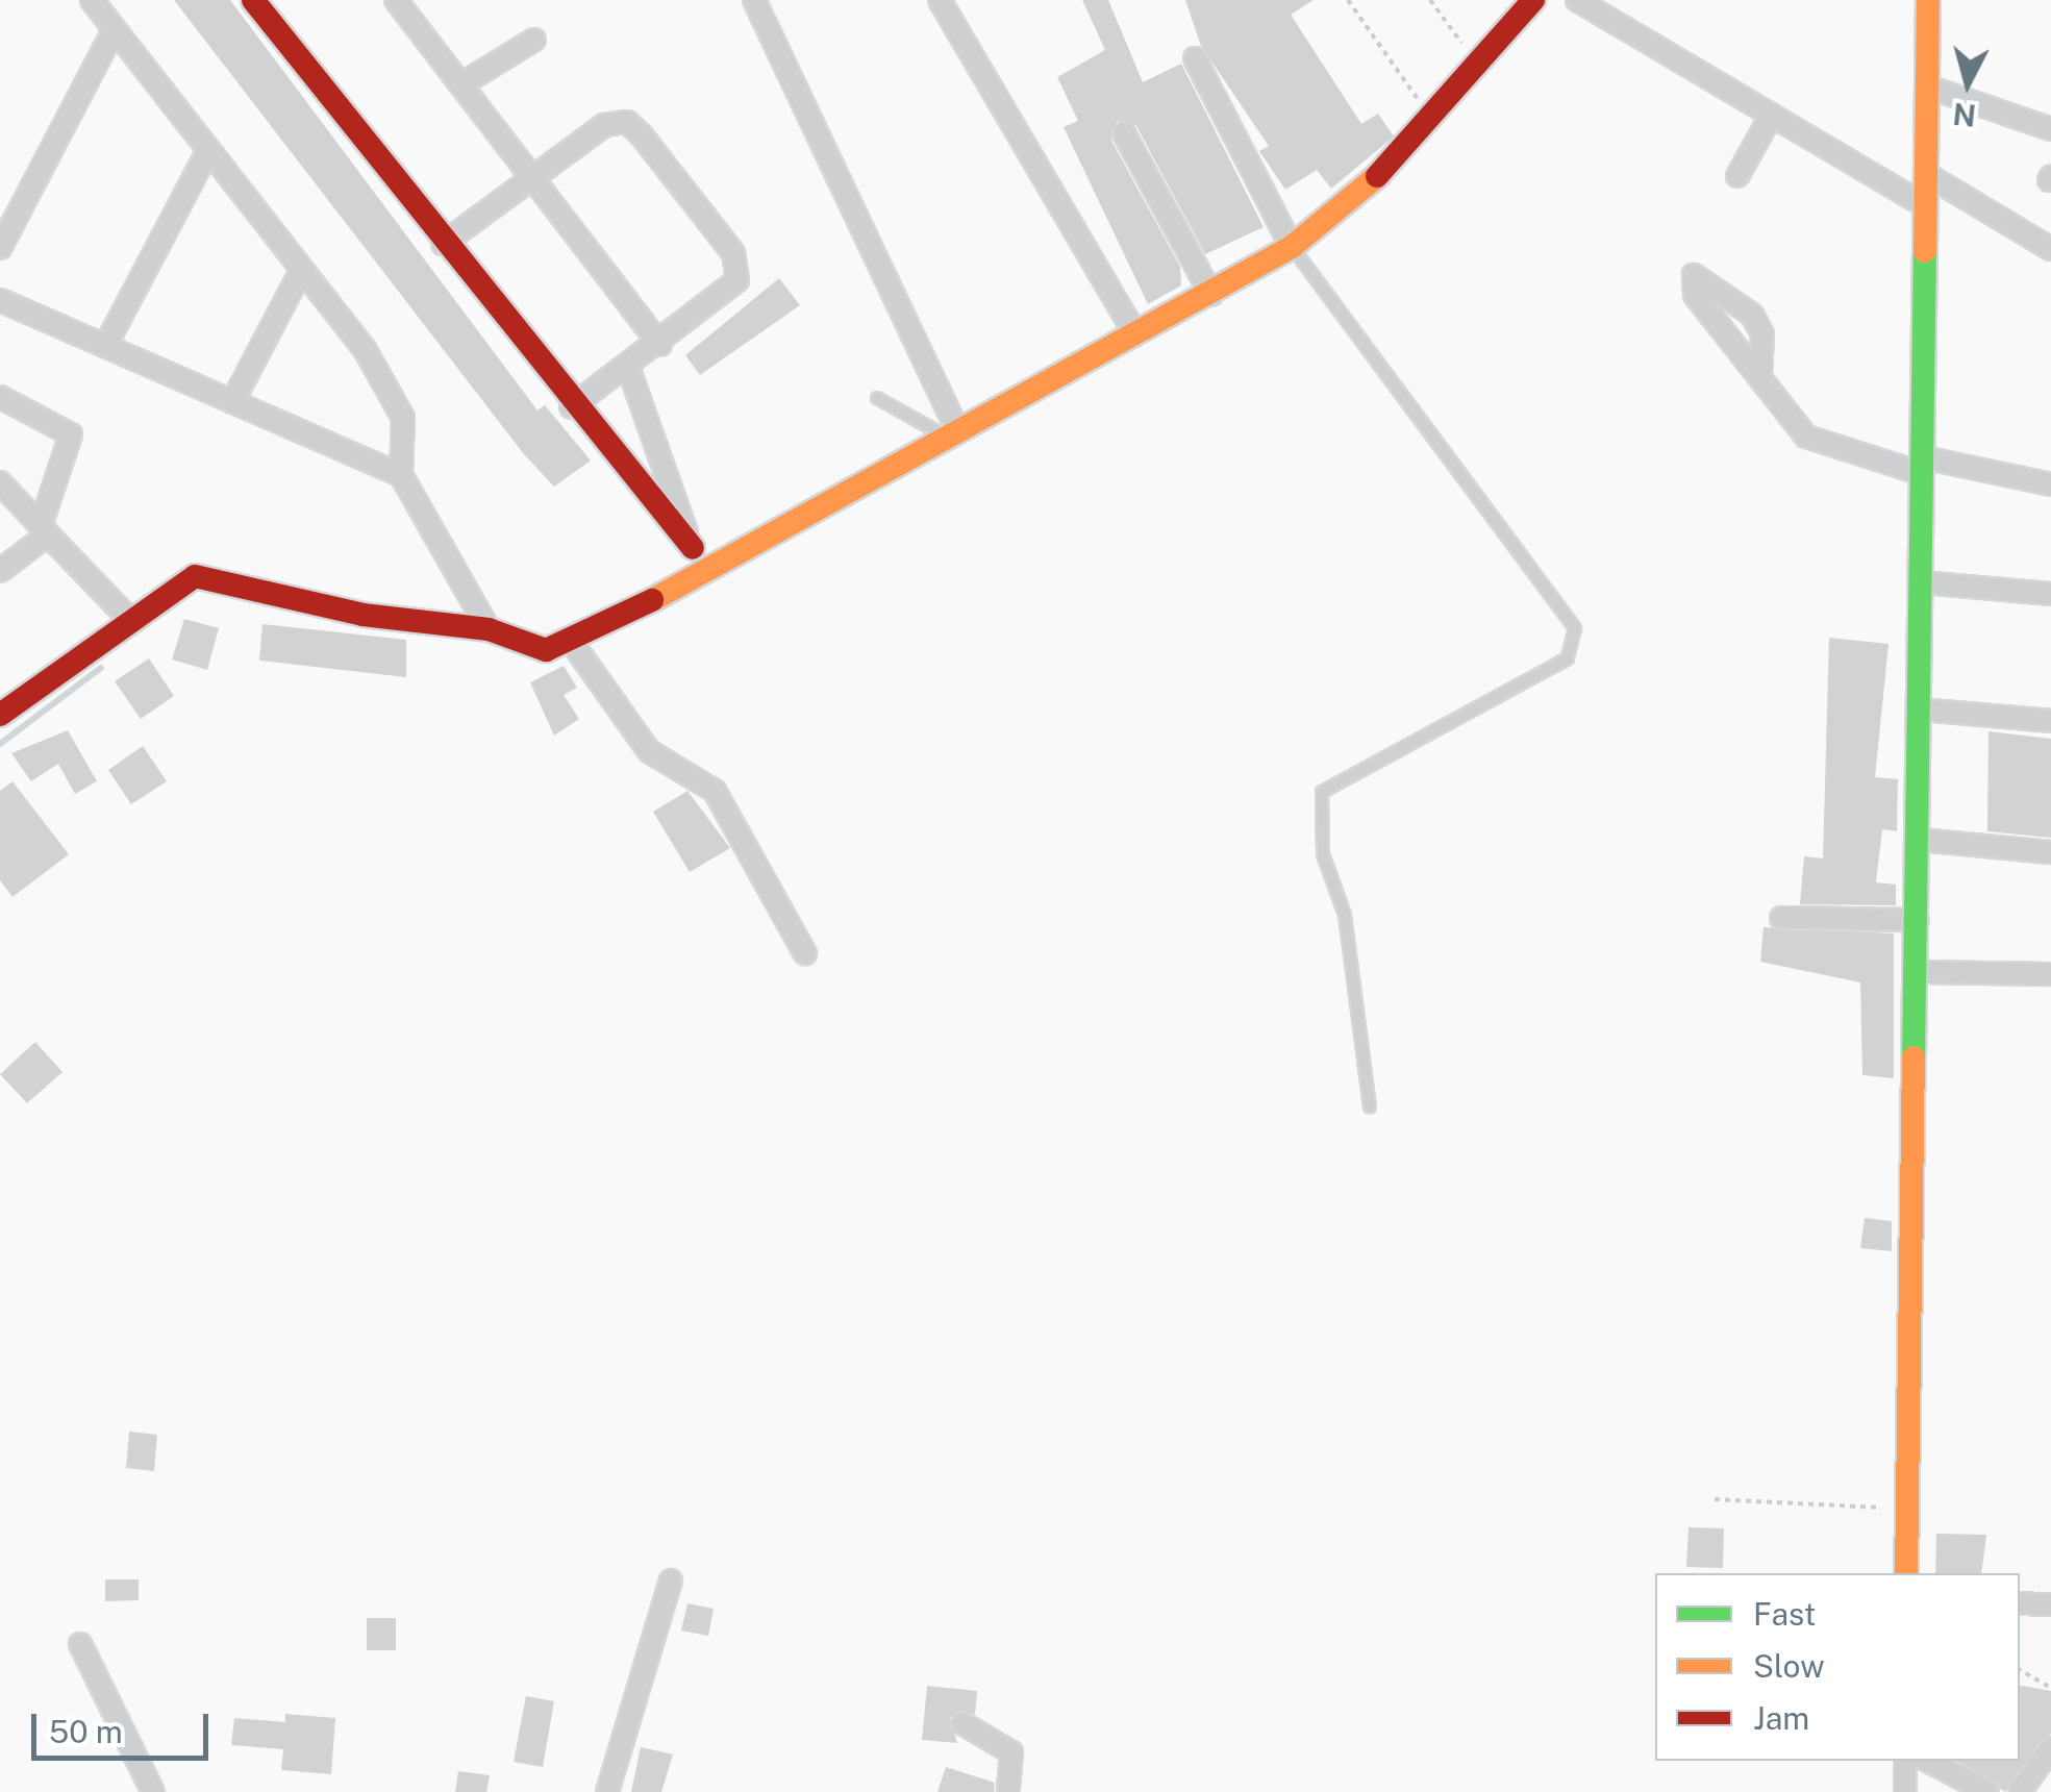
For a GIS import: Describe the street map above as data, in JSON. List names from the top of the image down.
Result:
{
  "legend": ["Fast", "Slow", "Jam"],
  "scale_bar": "50 m",
  "north": "bottom"
}
